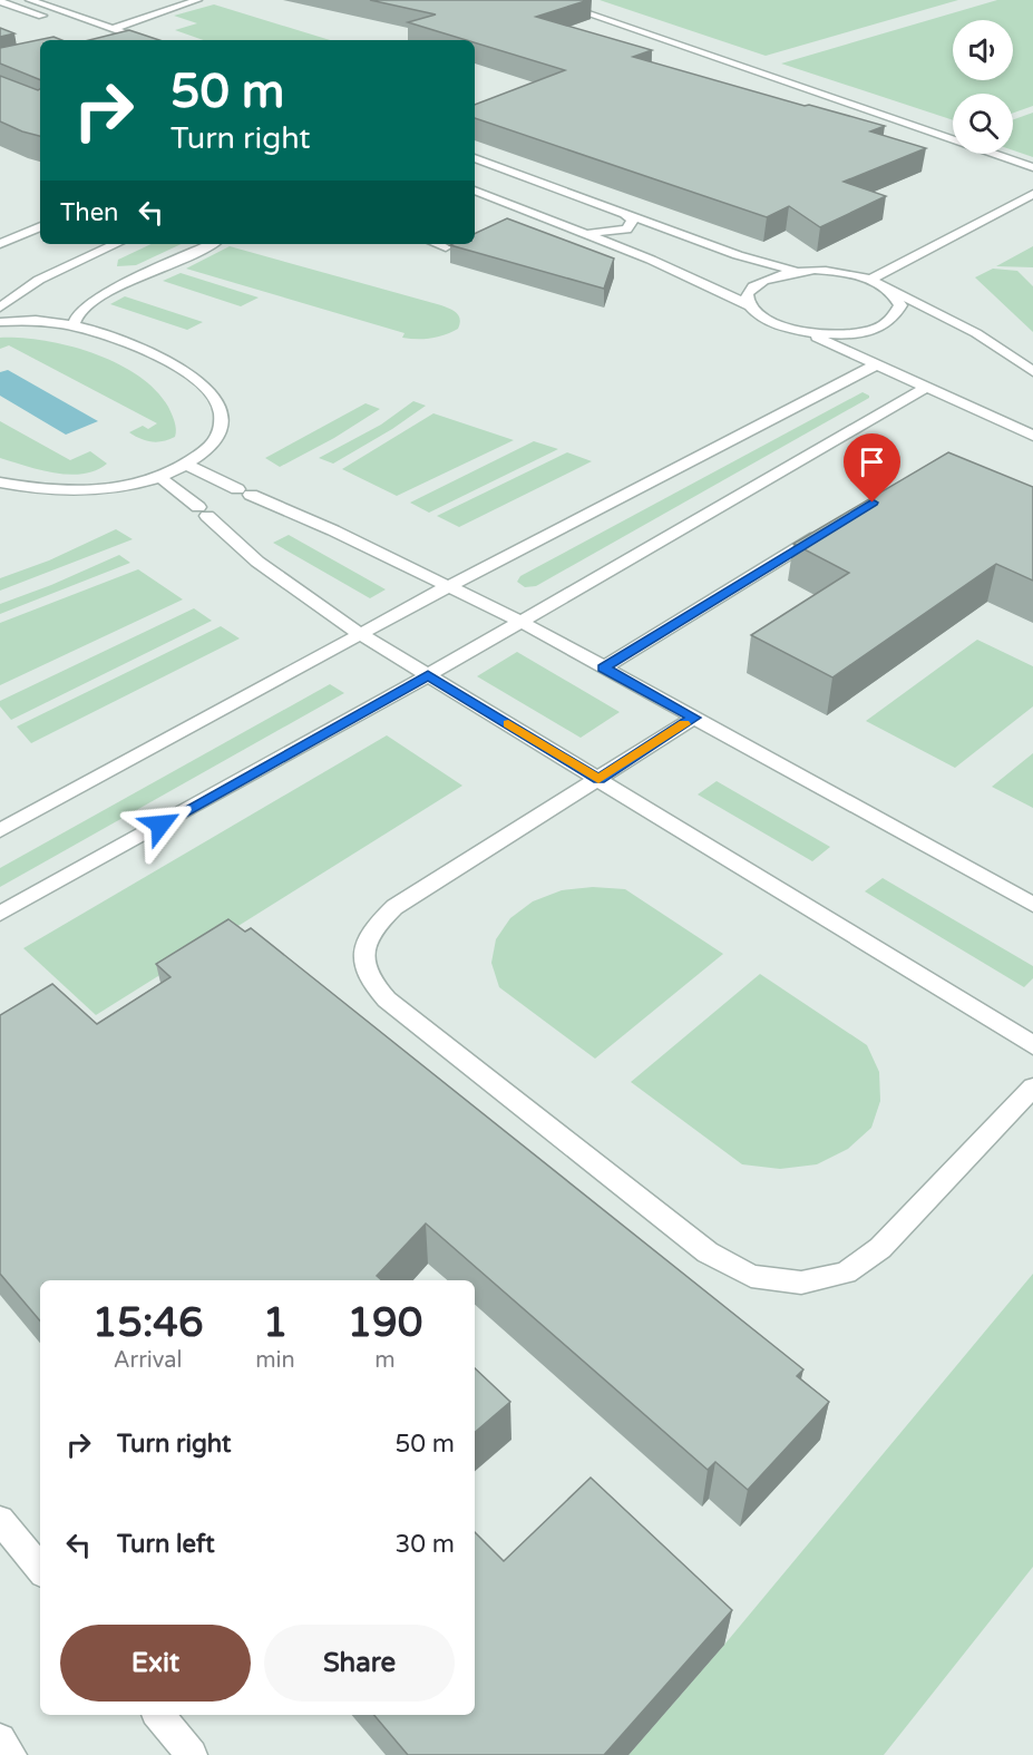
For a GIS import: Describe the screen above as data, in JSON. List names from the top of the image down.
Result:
{
  "page": {
    "turn": ["50 m", "Turn right"],
    "then": "Then",
    "eta": [
      "15:46",
      "Arrival",
      "1",
      "min",
      "190",
      "m"
    ],
    "list": [
      {
        "name": "Turn right",
        "value": "50 m"
      },
      {
        "name": "Turn left",
        "value": "30 m"
      }
    ],
    "buttons": ["Exit", "Share"]
  }
}
